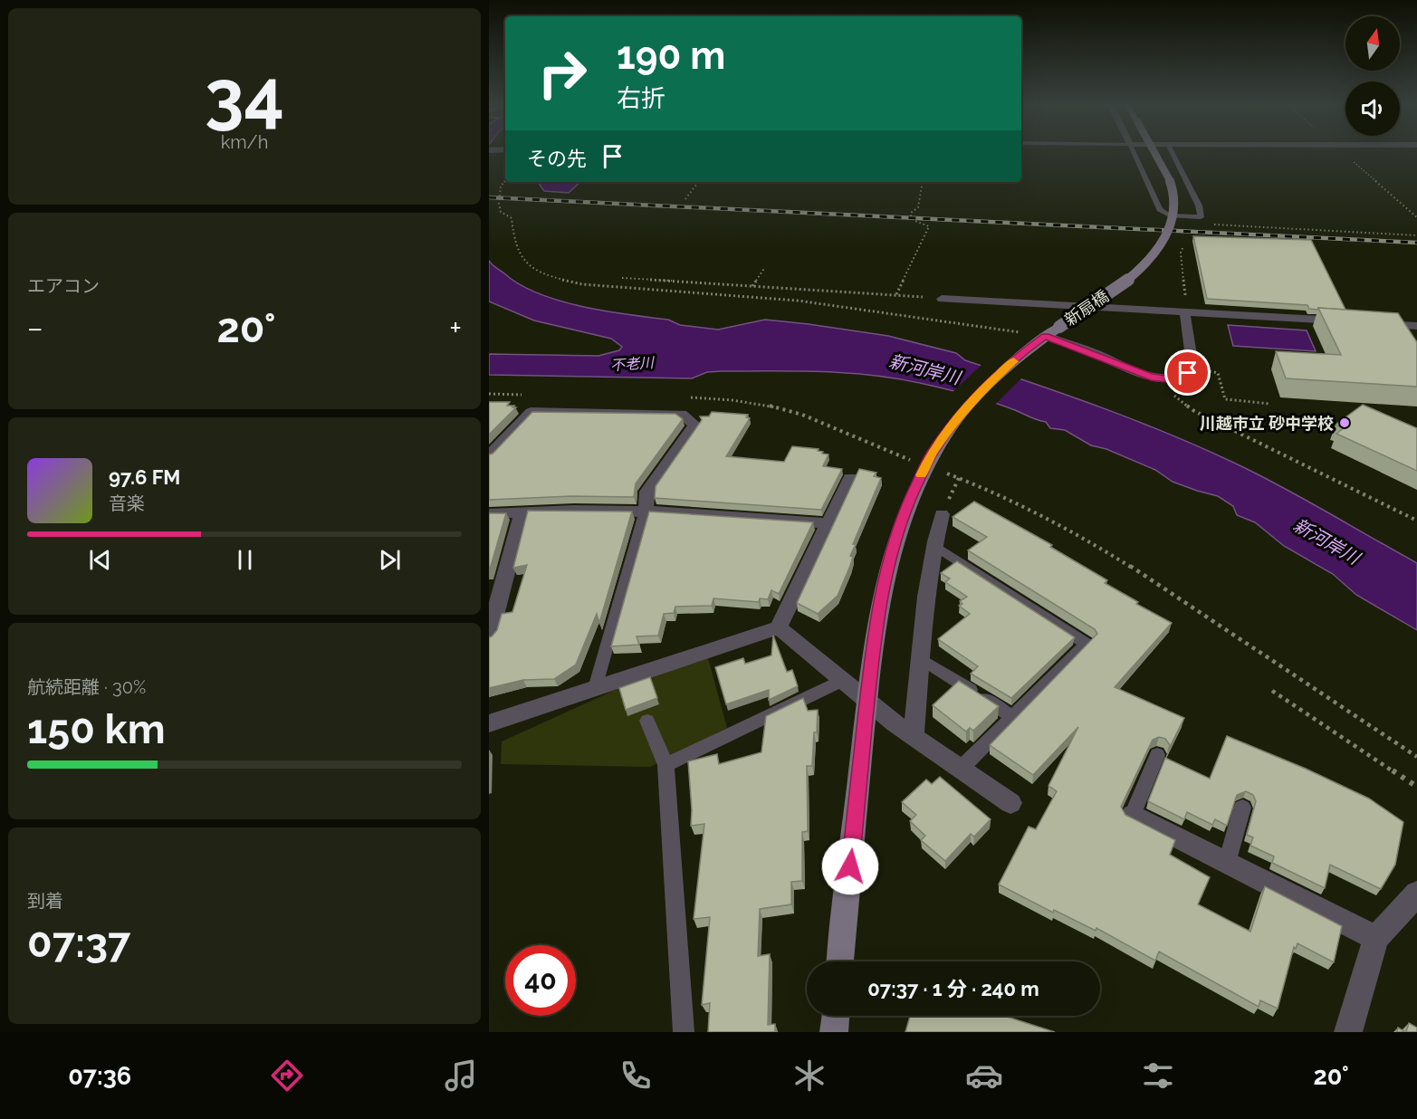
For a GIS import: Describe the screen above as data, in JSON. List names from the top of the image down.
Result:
{
  "streets": {
    "street": ["新扇橋"]
  },
  "water": ["不老川", "新河岸川"],
  "places": ["川越市立 砂中学校"],
  "north": "top",
  "page": {
    "tile": [
      ["34", "km/h"],
      "エアコン",
      ["航続距離 · 30%", "150 km"],
      ["到着", "07:37"]
    ],
    "turn": ["190 m", "右折"],
    "then": "その先",
    "heat": ["−", "20°", "+"],
    "song": ["97.6 FM", "音楽"],
    "limit": "40",
    "trip": "07:37 · 1 分 · 240 m",
    "tabs": ["07:36", "20°"]
  }
}
